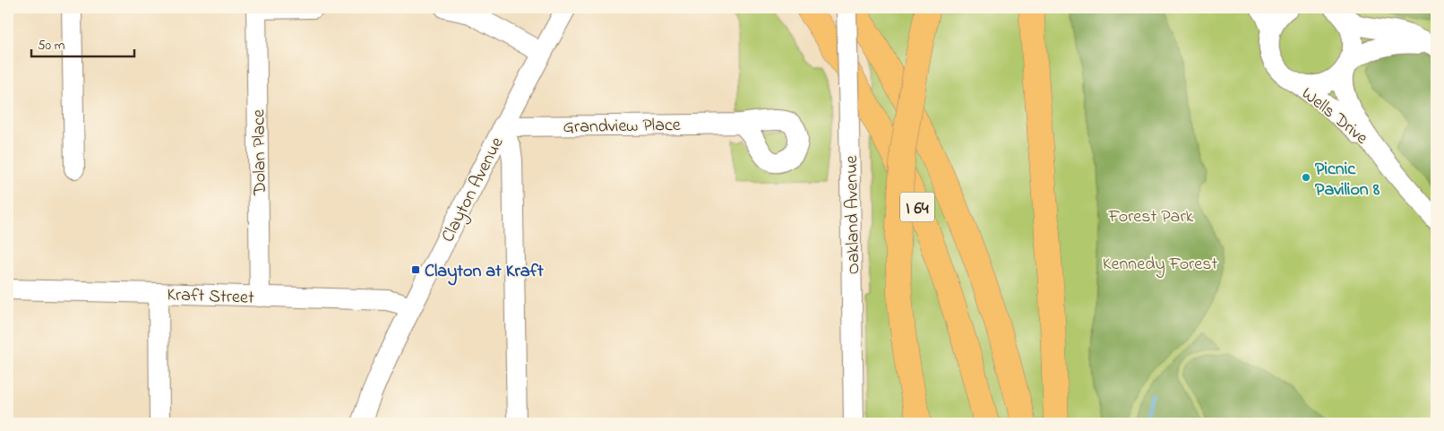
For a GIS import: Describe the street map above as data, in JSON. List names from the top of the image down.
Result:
{
  "streets": {
    "highway": ["I 64"],
    "street": [
      "Wells Drive",
      "Grandview Place",
      "Dolan Place",
      "Clayton Avenue",
      "Oakland Avenue",
      "Kraft Street"
    ]
  },
  "crossings": [
    ["Grandview Place", "Clayton Avenue"],
    ["Dolan Place", "Kraft Street"],
    ["Clayton Avenue", "Kraft Street"]
  ],
  "parks": ["Forest Park", "Kennedy Forest"],
  "places": {
    "other": ["Picnic Pavilion 8"],
    "transit": ["Clayton at Kraft"]
  },
  "scale_bar": "50 m"
}
